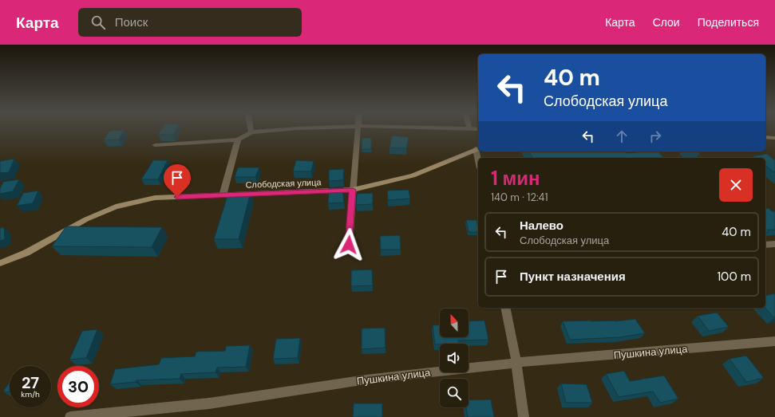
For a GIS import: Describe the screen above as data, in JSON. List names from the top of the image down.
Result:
{
  "streets": {
    "street": ["Слободская улица", "Пушкина улица"]
  },
  "north": "top",
  "page": {
    "header": "Карта",
    "search": "Поиск",
    "nav": ["Карта", "Слои", "Поделиться"],
    "turn": ["40 m", "Слободская улица"],
    "heading": ["1 мин", "140 m · 12:41"],
    "list": [
      {
        "name": "Налево",
        "note": "Слободская улица",
        "value": "40 m"
      },
      {
        "name": "Пункт назначения",
        "value": "100 m"
      }
    ],
    "speed": "27 km/h",
    "limit": "30"
  }
}
